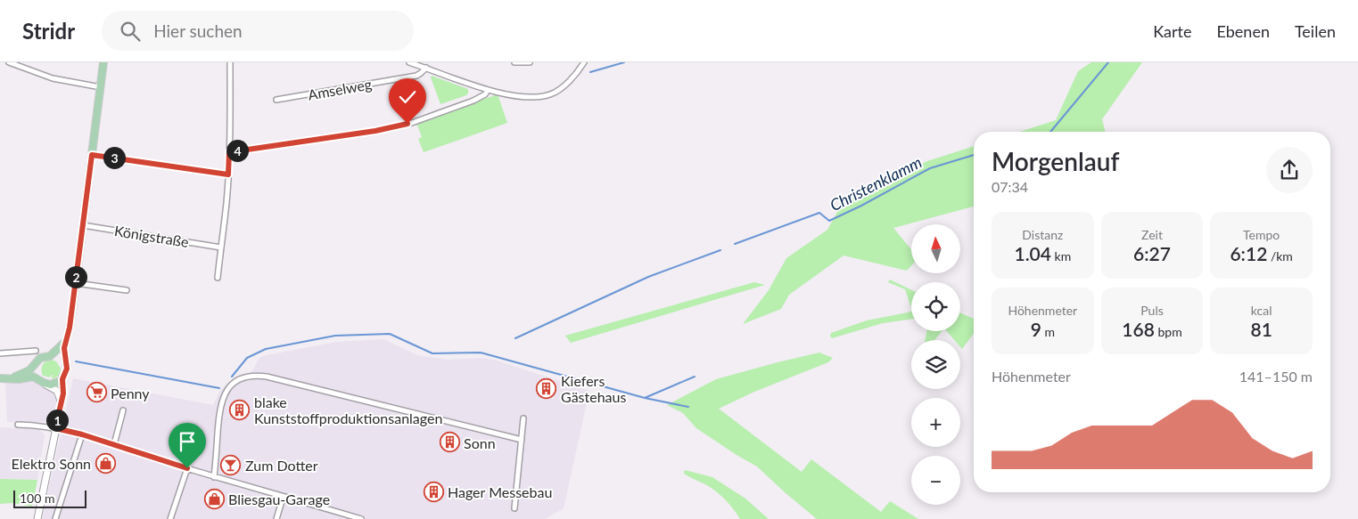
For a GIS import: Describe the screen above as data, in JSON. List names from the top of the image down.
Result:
{
  "streets": {
    "street": ["Amselweg", "Königstraße"]
  },
  "water": ["Christenklamm"],
  "places": {
    "building": [
      "Kiefers Gästehaus",
      "blake Kunststoffproduktionsanlagen",
      "Sonn",
      "Hager Messebau"
    ],
    "supermarket": ["Penny"],
    "shop": ["Elektro Sonn", "Bliesgau-Garage"],
    "bar": ["Zum Dotter"]
  },
  "scale_bar": "100 m",
  "north": "top",
  "page": {
    "header": "Stridr",
    "search": "Hier suchen",
    "nav": ["Karte", "Ebenen", "Teilen"],
    "heading": ["Morgenlauf", "07:34"],
    "pins": [
      "4",
      "3",
      "2",
      "1"
    ],
    "stats": [
      ["Distanz", "1.04 km"],
      ["Zeit", "6:27"],
      ["Tempo", "6:12 /km"],
      ["Höhenmeter", "9 m"],
      ["Puls", "168 bpm"],
      ["kcal", "81"]
    ],
    "map_buttons": ["+", "−"],
    "chart": ["Höhenmeter", "141–150 m"],
    "scale": "100 m"
  }
}
